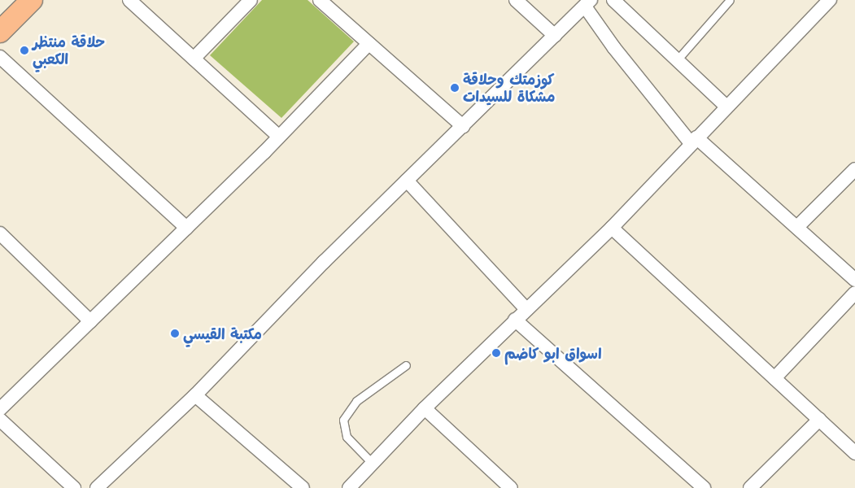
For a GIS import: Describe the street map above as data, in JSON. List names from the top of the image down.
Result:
{
  "places": [
    "حلاقة منتظر الكعبي",
    "كوزمتك وحلاقة مشكاة للسيدات",
    "مكتبة القيسي",
    "اسواق ابو كاضم"
  ]
}
